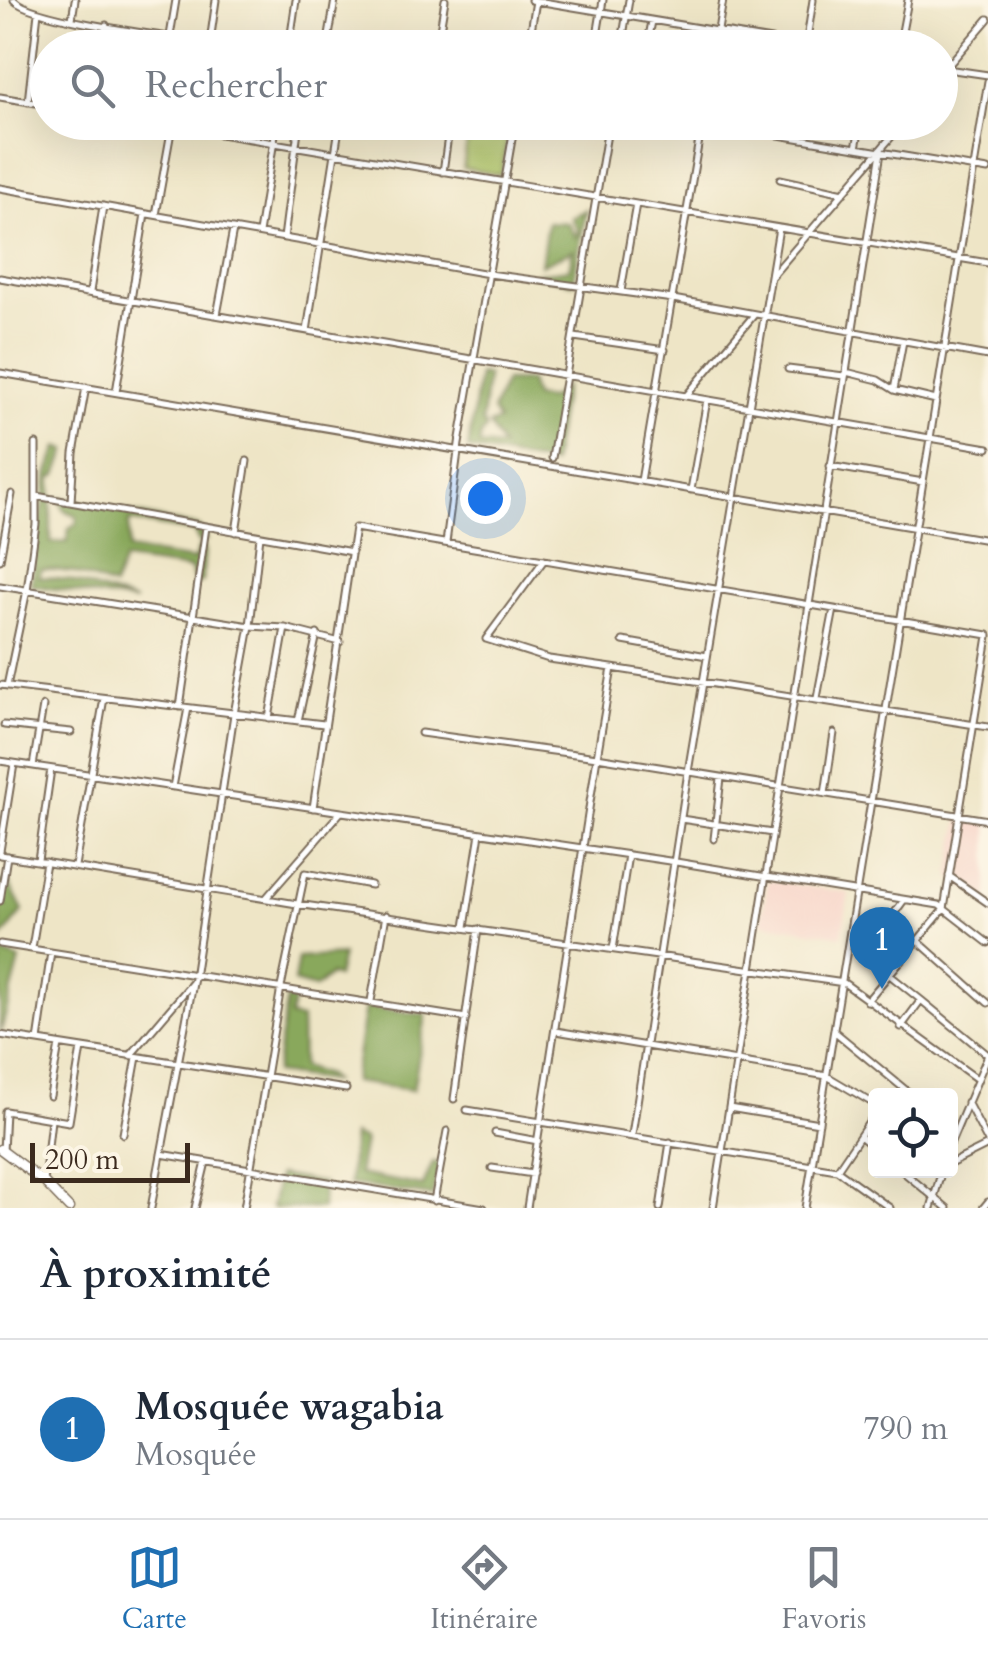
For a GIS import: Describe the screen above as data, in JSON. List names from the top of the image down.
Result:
{
  "scale_bar": "200 m",
  "page": {
    "search": "Rechercher",
    "pins": "1",
    "scale": "200 m",
    "heading": "À proximité",
    "list": [
      {
        "mark": "1",
        "name": "Mosquée wagabia",
        "note": "Mosquée",
        "value": "790 m"
      }
    ],
    "nav": ["Carte", "Itinéraire", "Favoris"]
  }
}
